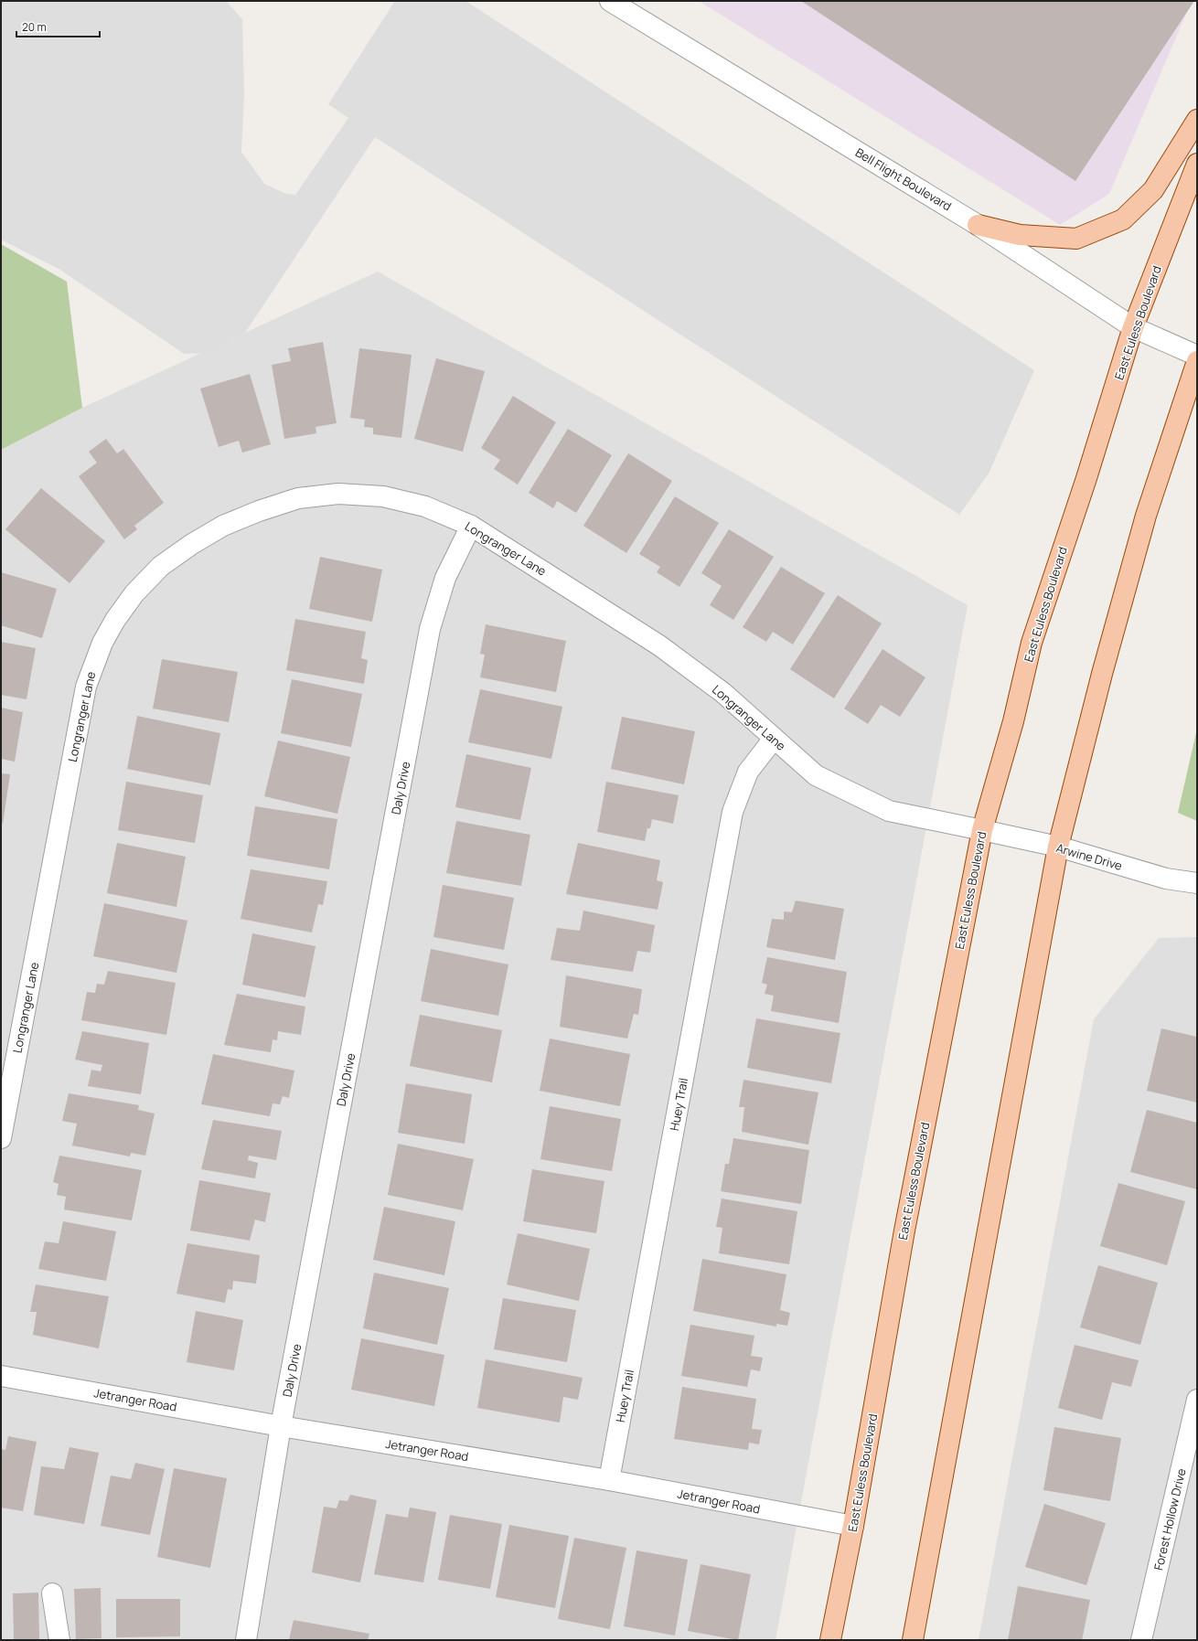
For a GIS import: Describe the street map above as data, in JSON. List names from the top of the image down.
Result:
{
  "streets": {
    "main road": ["East Euless Boulevard"],
    "street": [
      "Bell Flight Boulevard",
      "Longranger Lane",
      "Daly Drive",
      "Arwine Drive",
      "Huey Trail",
      "Jetranger Road",
      "Forest Hollow Drive"
    ]
  },
  "crossings": [
    ["Bell Flight Boulevard", "East Euless Boulevard"],
    ["East Euless Boulevard", "Longranger Lane"],
    ["East Euless Boulevard", "Arwine Drive"],
    ["East Euless Boulevard", "Jetranger Road"],
    ["Longranger Lane", "Daly Drive"],
    ["Longranger Lane", "Arwine Drive"],
    ["Longranger Lane", "Huey Trail"],
    ["Daly Drive", "Jetranger Road"],
    ["Huey Trail", "Jetranger Road"]
  ],
  "scale_bar": "20 m"
}
